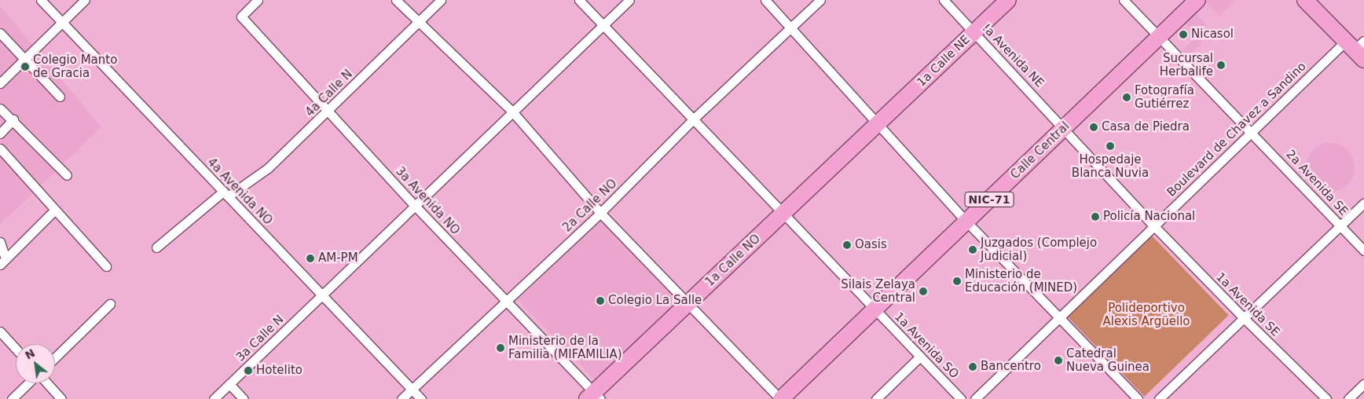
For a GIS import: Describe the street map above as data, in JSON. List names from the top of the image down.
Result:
{
  "streets": {
    "highway": [
      "1a Calle NE",
      "Calle Central",
      "NIC-71",
      "1a Calle NO"
    ],
    "street": [
      "!a Avenida NE",
      "4a Calle N",
      "Boulevard de Chavez a Sandino",
      "2a Avenida SE",
      "4a Avenida NO",
      "3a Avenida NO",
      "2a Calle NO",
      "1a Avenida SE",
      "3a Calle N",
      "1a Avenida SO"
    ]
  },
  "crossings": [
    ["!a Avenida NE", "1a Calle NE"],
    ["!a Avenida NE", "Boulevard de Chavez a Sandino"],
    ["!a Avenida NE", "Calle Central"],
    ["!a Avenida NE", "1a Avenida SE"],
    ["1a Calle NE", "1a Calle NO"],
    ["4a Calle N", "4a Avenida NO"],
    ["4a Calle N", "3a Avenida NO"],
    ["Boulevard de Chavez a Sandino", "2a Avenida SE"],
    ["Boulevard de Chavez a Sandino", "1a Avenida SE"],
    ["Calle Central", "2a Avenida SE"],
    ["Calle Central", "1a Avenida SO"],
    ["4a Avenida NO", "2a Calle NO"],
    ["4a Avenida NO", "3a Calle N"],
    ["3a Avenida NO", "2a Calle NO"],
    ["3a Avenida NO", "1a Calle NO"],
    ["3a Avenida NO", "3a Calle N"],
    ["2a Calle NO", "1a Avenida SO"],
    ["1a Calle NO", "1a Avenida SO"],
    ["3a Calle N", "1a Avenida SO"]
  ],
  "parks": ["Polideportivo Alexis Argüello"],
  "places": [
    "Nicasol",
    "Sucursal Herbalife",
    "Colegio Manto de Gracia",
    "Fotografía Gutiérrez",
    "Casa de Piedra",
    "Hospedaje Blanca Nuvia",
    "Policía Nacional",
    "Oasis",
    "Juzgados (Complejo Judicial)",
    "AM-PM",
    "Ministerio de Educación (MINED)",
    "Silais Zelaya Central",
    "Colegio La Salle",
    "Ministerio de la Familia (MIFAMILIA)",
    "Catedral Nueva Guinea",
    "Bancentro",
    "Hotelito"
  ],
  "north": "top left"
}
